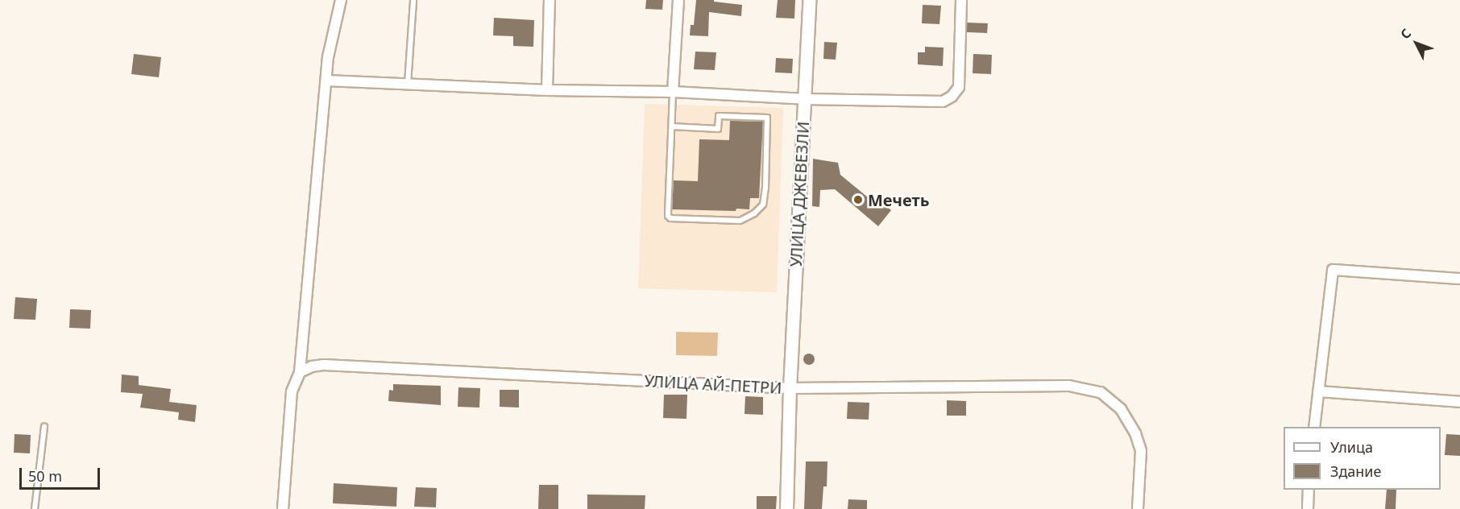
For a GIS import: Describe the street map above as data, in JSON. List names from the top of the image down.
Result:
{
  "streets": {
    "street": ["УЛИЦА ДЖЕВЕЗЛИ", "УЛИЦА АЙ-ПЕТРИ"]
  },
  "crossings": [
    ["УЛИЦА ДЖЕВЕЗЛИ", "УЛИЦА АЙ-ПЕТРИ"]
  ],
  "places": ["Мечеть"],
  "legend": ["Улица", "Здание"],
  "scale_bar": "50 m",
  "north": "top left"
}
